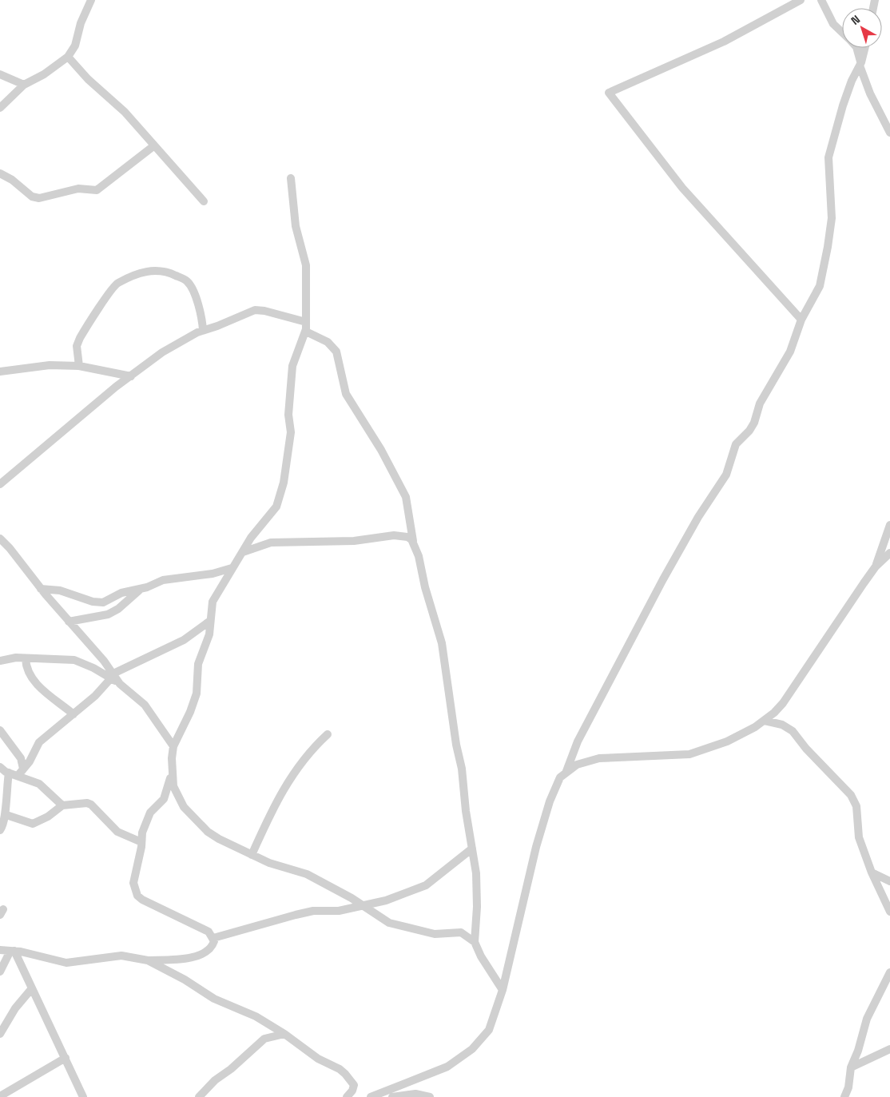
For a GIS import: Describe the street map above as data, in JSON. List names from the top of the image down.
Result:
{
  "north": "top left"
}
